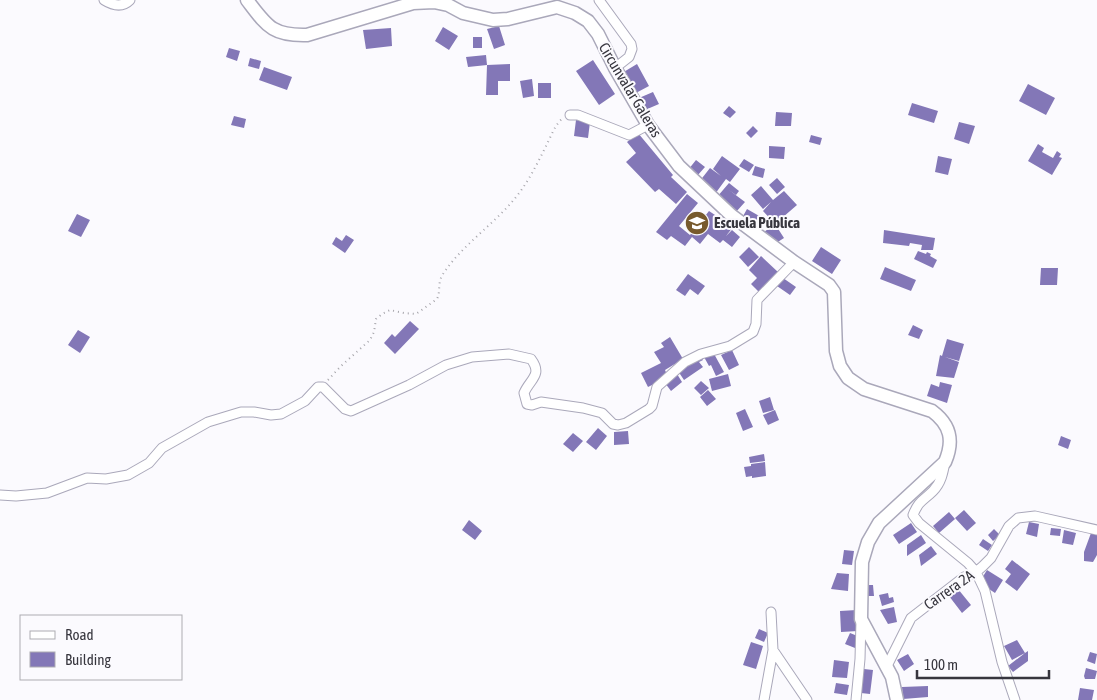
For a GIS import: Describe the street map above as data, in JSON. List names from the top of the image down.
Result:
{
  "streets": {
    "main road": ["Circunvalar Galeras"],
    "street": ["Carrera 2A"]
  },
  "places": {
    "school or university": ["Escuela Pública"]
  },
  "legend": ["Road", "Building"],
  "scale_bar": "100 m"
}
